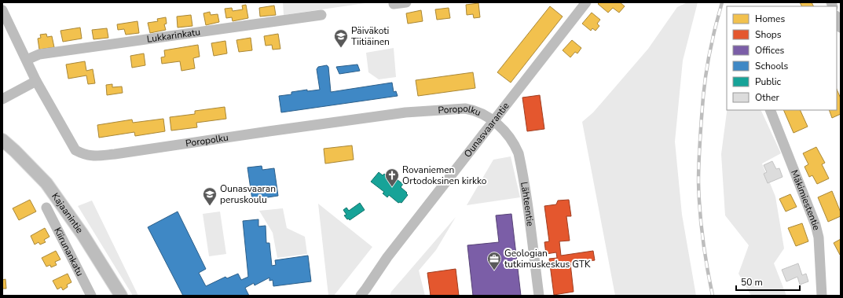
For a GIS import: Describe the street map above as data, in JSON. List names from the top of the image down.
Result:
{
  "streets": {
    "main road": ["Kajaanintie"],
    "street": [
      "Lukkarinkatu",
      "Poropolku",
      "Ounasvaarantie",
      "Mäkimiestentie",
      "Lähteentie",
      "Kiirunankatu"
    ]
  },
  "crossings": [
    ["Lukkarinkatu", "Poropolku"],
    ["Poropolku", "Ounasvaarantie"],
    ["Poropolku", "Lähteentie"],
    ["Ounasvaarantie", "Lähteentie"]
  ],
  "places": {
    "school or university": ["Päiväkoti Tiitiäinen", "Ounasvaaran peruskoulu"],
    "church": ["Rovaniemen Ortodoksinen kirkko"],
    "office": ["Geologian tutkimuskeskus GTK"]
  },
  "legend": [
    "Homes",
    "Shops",
    "Offices",
    "Schools",
    "Public",
    "Other"
  ],
  "scale_bar": "50 m"
}
